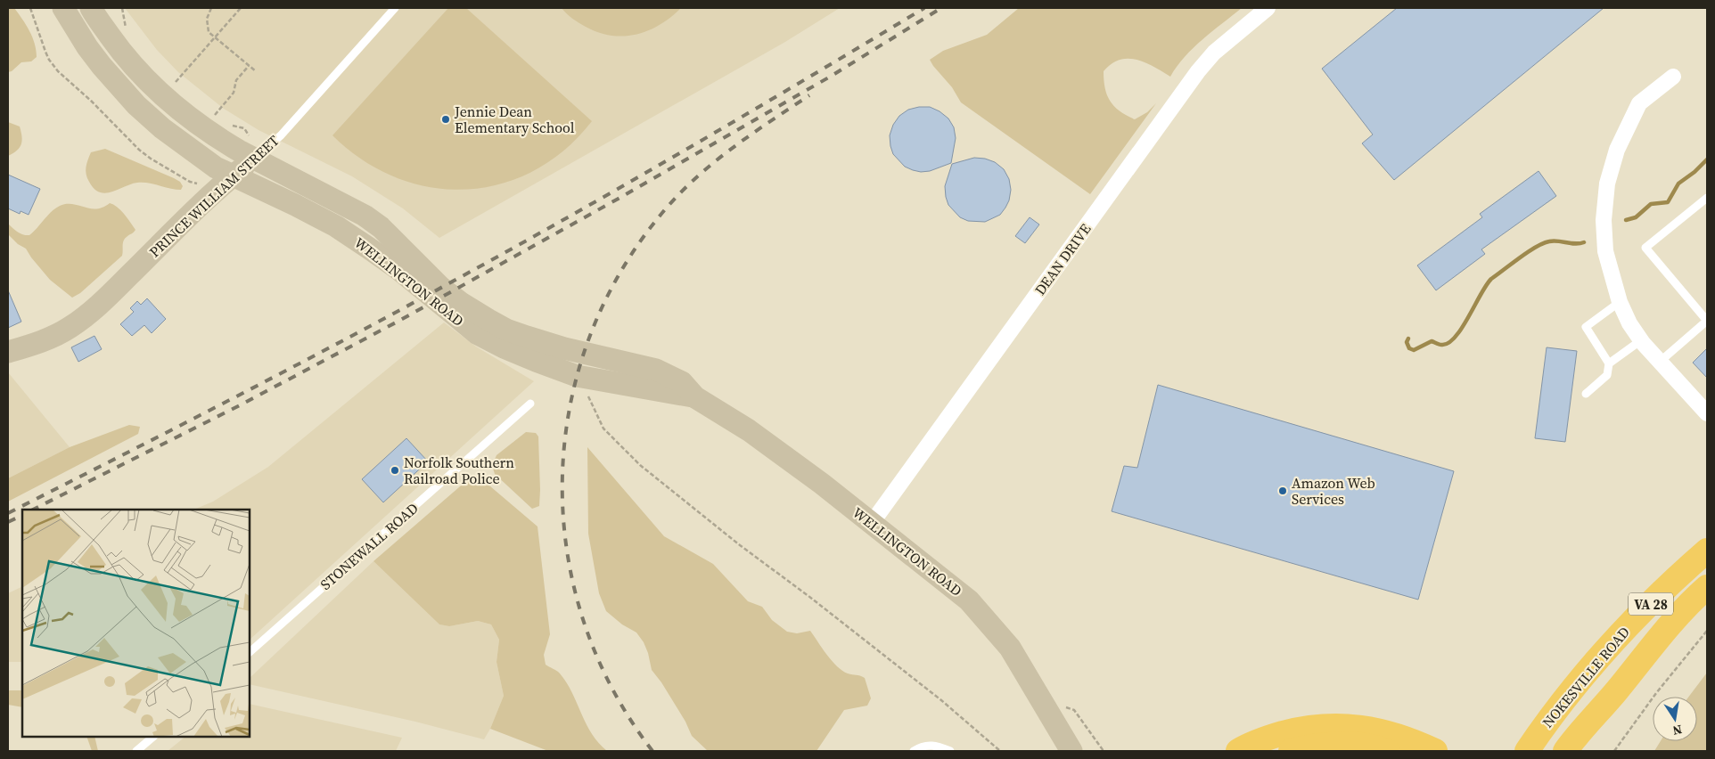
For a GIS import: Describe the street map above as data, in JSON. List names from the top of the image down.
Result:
{
  "streets": {
    "highway": ["VA 28", "NOKESVILLE ROAD"],
    "main road": ["PRINCE WILLIAM STREET", "WELLINGTON ROAD"],
    "street": ["DEAN DRIVE"],
    "lane": ["STONEWALL ROAD"]
  },
  "crossings": [
    ["PRINCE WILLIAM STREET", "WELLINGTON ROAD"],
    ["DEAN DRIVE", "WELLINGTON ROAD"]
  ],
  "places": ["Jennie Dean Elementary School", "Norfolk Southern Railroad Police", "Amazon Web Services"],
  "north": "bottom"
}
